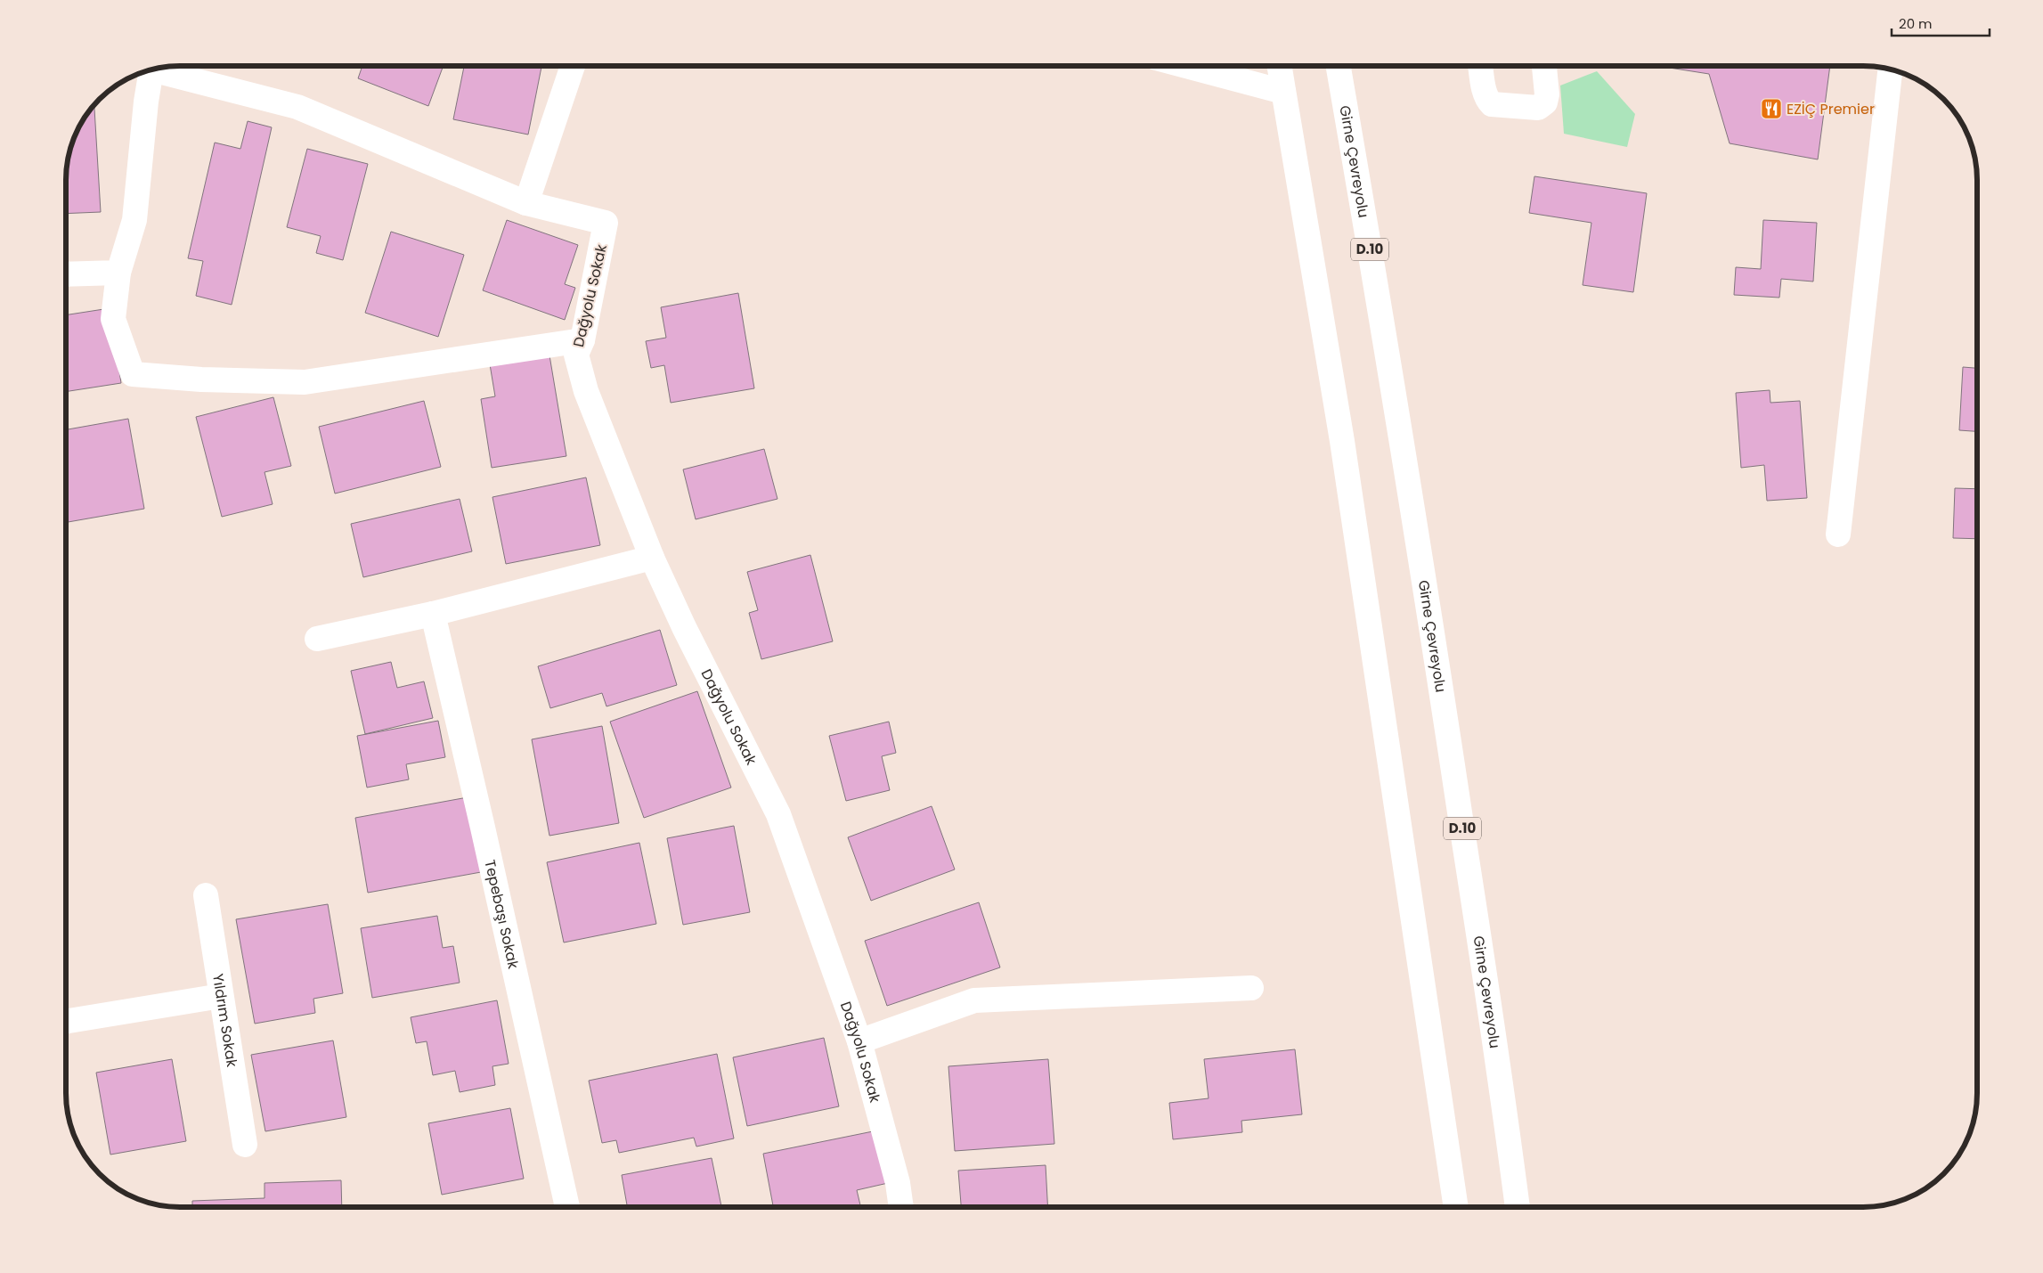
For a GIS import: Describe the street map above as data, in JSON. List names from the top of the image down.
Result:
{
  "streets": {
    "main road": [
      "Girne Çevreyolu",
      "D.10",
      "Dağyolu Sokak",
      "Tepebaşı Sokak",
      "Yıldrım Sokak"
    ]
  },
  "places": {
    "restaurant": ["EZİÇ Premier"]
  },
  "scale_bar": "20 m"
}
